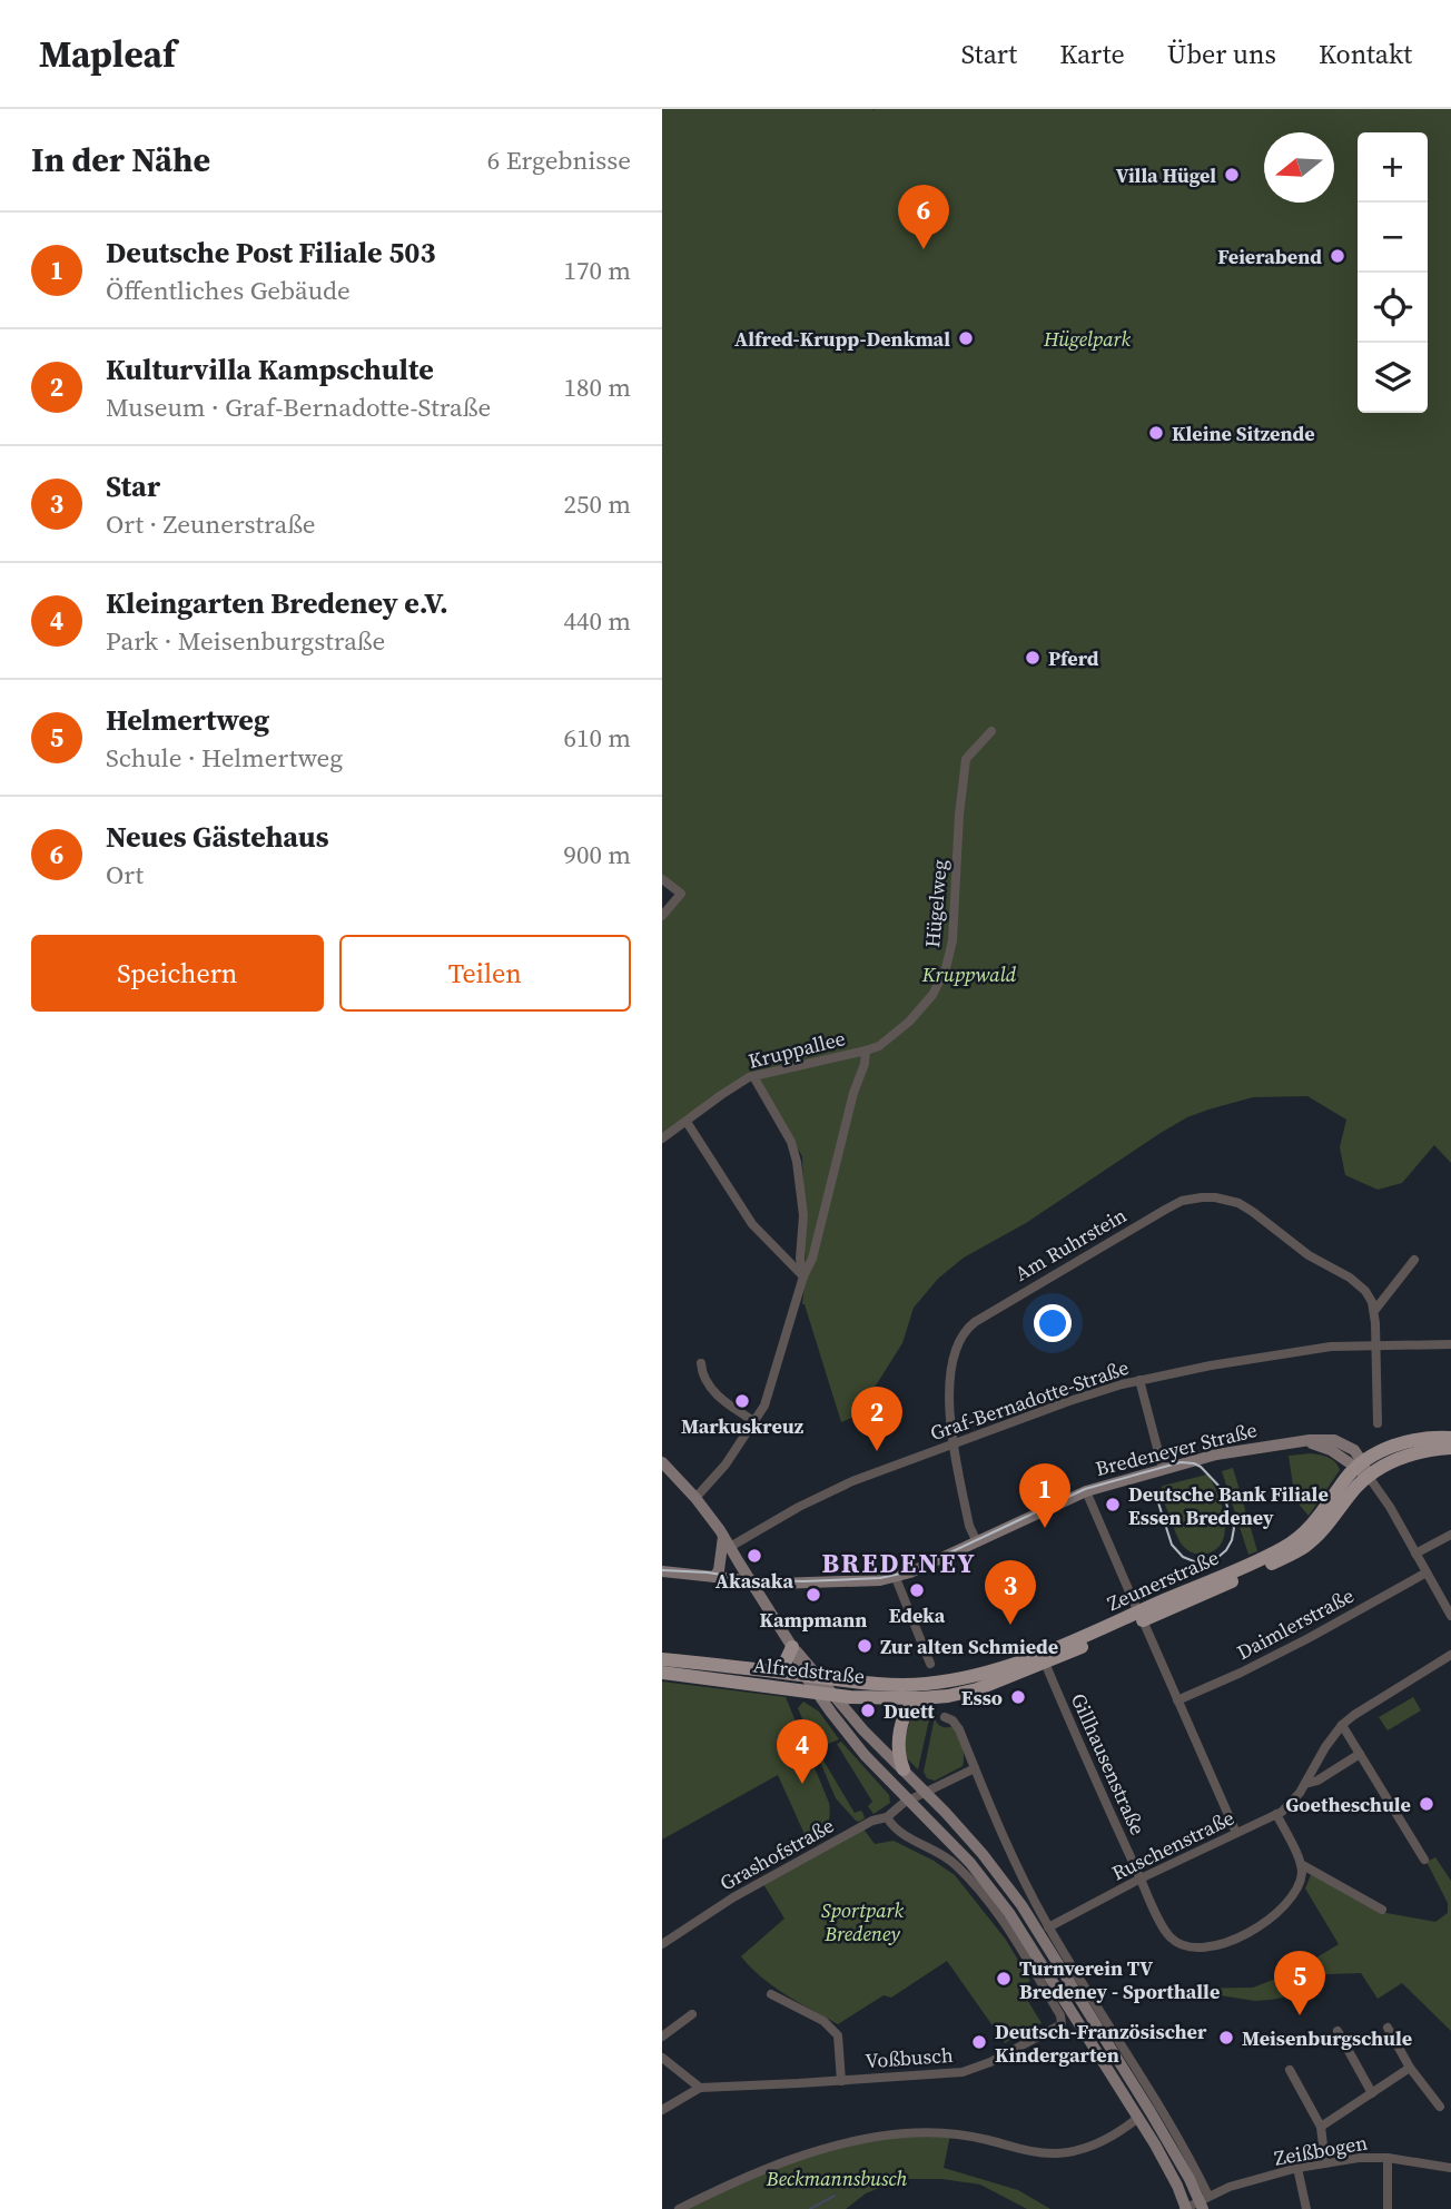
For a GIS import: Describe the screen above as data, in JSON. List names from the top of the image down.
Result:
{
  "streets": {
    "main road": ["Bredeneyer Straße", "Zeunerstraße", "Alfredstraße"],
    "street": [
      "Hügelweg",
      "Kruppallee",
      "Am Ruhrstein",
      "Graf-Bernadotte-Straße",
      "Daimlerstraße",
      "Gillhausenstraße",
      "Ruschenstraße",
      "Grashofstraße",
      "Voßbusch",
      "Zeißbogen"
    ]
  },
  "crossings": [
    ["Hügelweg", "Kruppallee"],
    ["Am Ruhrstein", "Graf-Bernadotte-Straße"],
    ["Am Ruhrstein", "Bredeneyer Straße"],
    ["Bredeneyer Straße", "Zeunerstraße"],
    ["Zeunerstraße", "Alfredstraße"],
    ["Zeunerstraße", "Gillhausenstraße"],
    ["Gillhausenstraße", "Ruschenstraße"],
    ["Grashofstraße", "Voßbusch"]
  ],
  "districts": ["BREDENEY"],
  "parks": [
    "Hügelpark",
    "Kruppwald",
    "Sportpark Bredeney",
    "Beckmannsbusch"
  ],
  "places": [
    "Villa Hügel",
    "Feierabend",
    "Alfred-Krupp-Denkmal",
    "Kleine Sitzende",
    "Pferd",
    "Markuskreuz",
    "Deutsche Bank Filiale Essen Bredeney",
    "Akasaka",
    "Edeka",
    "Kampmann",
    "Zur alten Schmiede",
    "Esso",
    "Duett",
    "Goetheschule",
    "Turnverein TV Bredeney - Sporthalle",
    "Meisenburgschule",
    "Deutsch-Französischer Kindergarten"
  ],
  "north": "left",
  "page": {
    "header": "Mapleaf",
    "nav": [
      "Start",
      "Karte",
      "Über uns",
      "Kontakt"
    ],
    "heading": ["In der Nähe", "6 Ergebnisse"],
    "map_buttons": ["+", "−"],
    "pins": [
      "6",
      "2",
      "1",
      "3",
      "4",
      "5"
    ],
    "list": [
      {
        "mark": "1",
        "name": "Deutsche Post Filiale 503",
        "note": "Öffentliches Gebäude",
        "value": "170 m"
      },
      {
        "mark": "2",
        "name": "Kulturvilla Kampschulte",
        "note": "Museum · Graf-Bernadotte-Straße",
        "value": "180 m"
      },
      {
        "mark": "3",
        "name": "Star",
        "note": "Ort · Zeunerstraße",
        "value": "250 m"
      },
      {
        "mark": "4",
        "name": "Kleingarten Bredeney e.V.",
        "note": "Park · Meisenburgstraße",
        "value": "440 m"
      },
      {
        "mark": "5",
        "name": "Helmertweg",
        "note": "Schule · Helmertweg",
        "value": "610 m"
      },
      {
        "mark": "6",
        "name": "Neues Gästehaus",
        "note": "Ort",
        "value": "900 m"
      }
    ],
    "buttons": ["Speichern", "Teilen"]
  }
}
